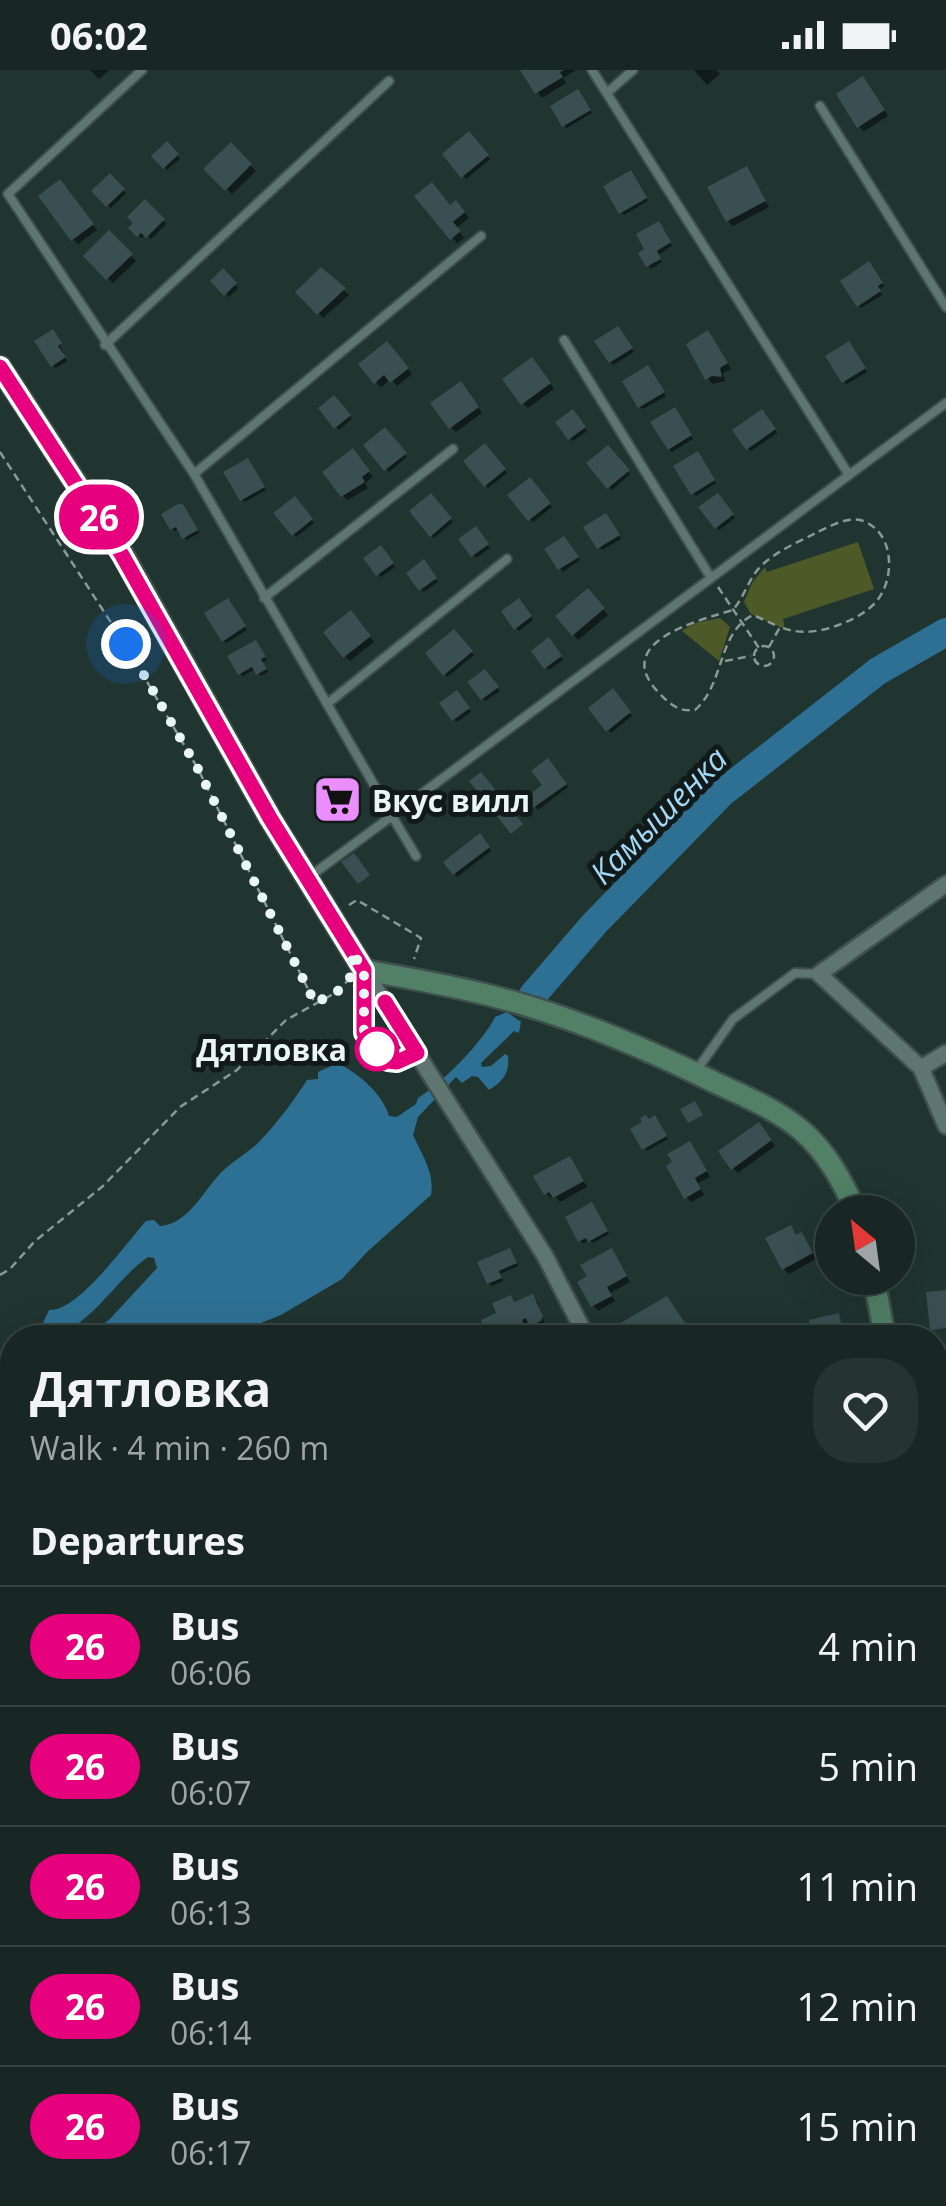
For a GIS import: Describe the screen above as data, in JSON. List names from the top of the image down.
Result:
{
  "water": ["Камышенка"],
  "places": {
    "supermarket": ["Вкус вилл"],
    "other": ["Дятловка"]
  },
  "lines": ["bus line 26"],
  "north": "top left",
  "page": {
    "status": "06:02",
    "on_map": "26",
    "heading": [
      ["Дятловка", "Walk · 4 min · 260 m"],
      "Departures"
    ],
    "list": [
      {
        "mark": "26",
        "name": "Bus",
        "note": "06:06",
        "value": "4 min"
      },
      {
        "mark": "26",
        "name": "Bus",
        "note": "06:07",
        "value": "5 min"
      },
      {
        "mark": "26",
        "name": "Bus",
        "note": "06:13",
        "value": "11 min"
      },
      {
        "mark": "26",
        "name": "Bus",
        "note": "06:14",
        "value": "12 min"
      },
      {
        "mark": "26",
        "name": "Bus",
        "note": "06:17",
        "value": "15 min"
      }
    ]
  }
}
